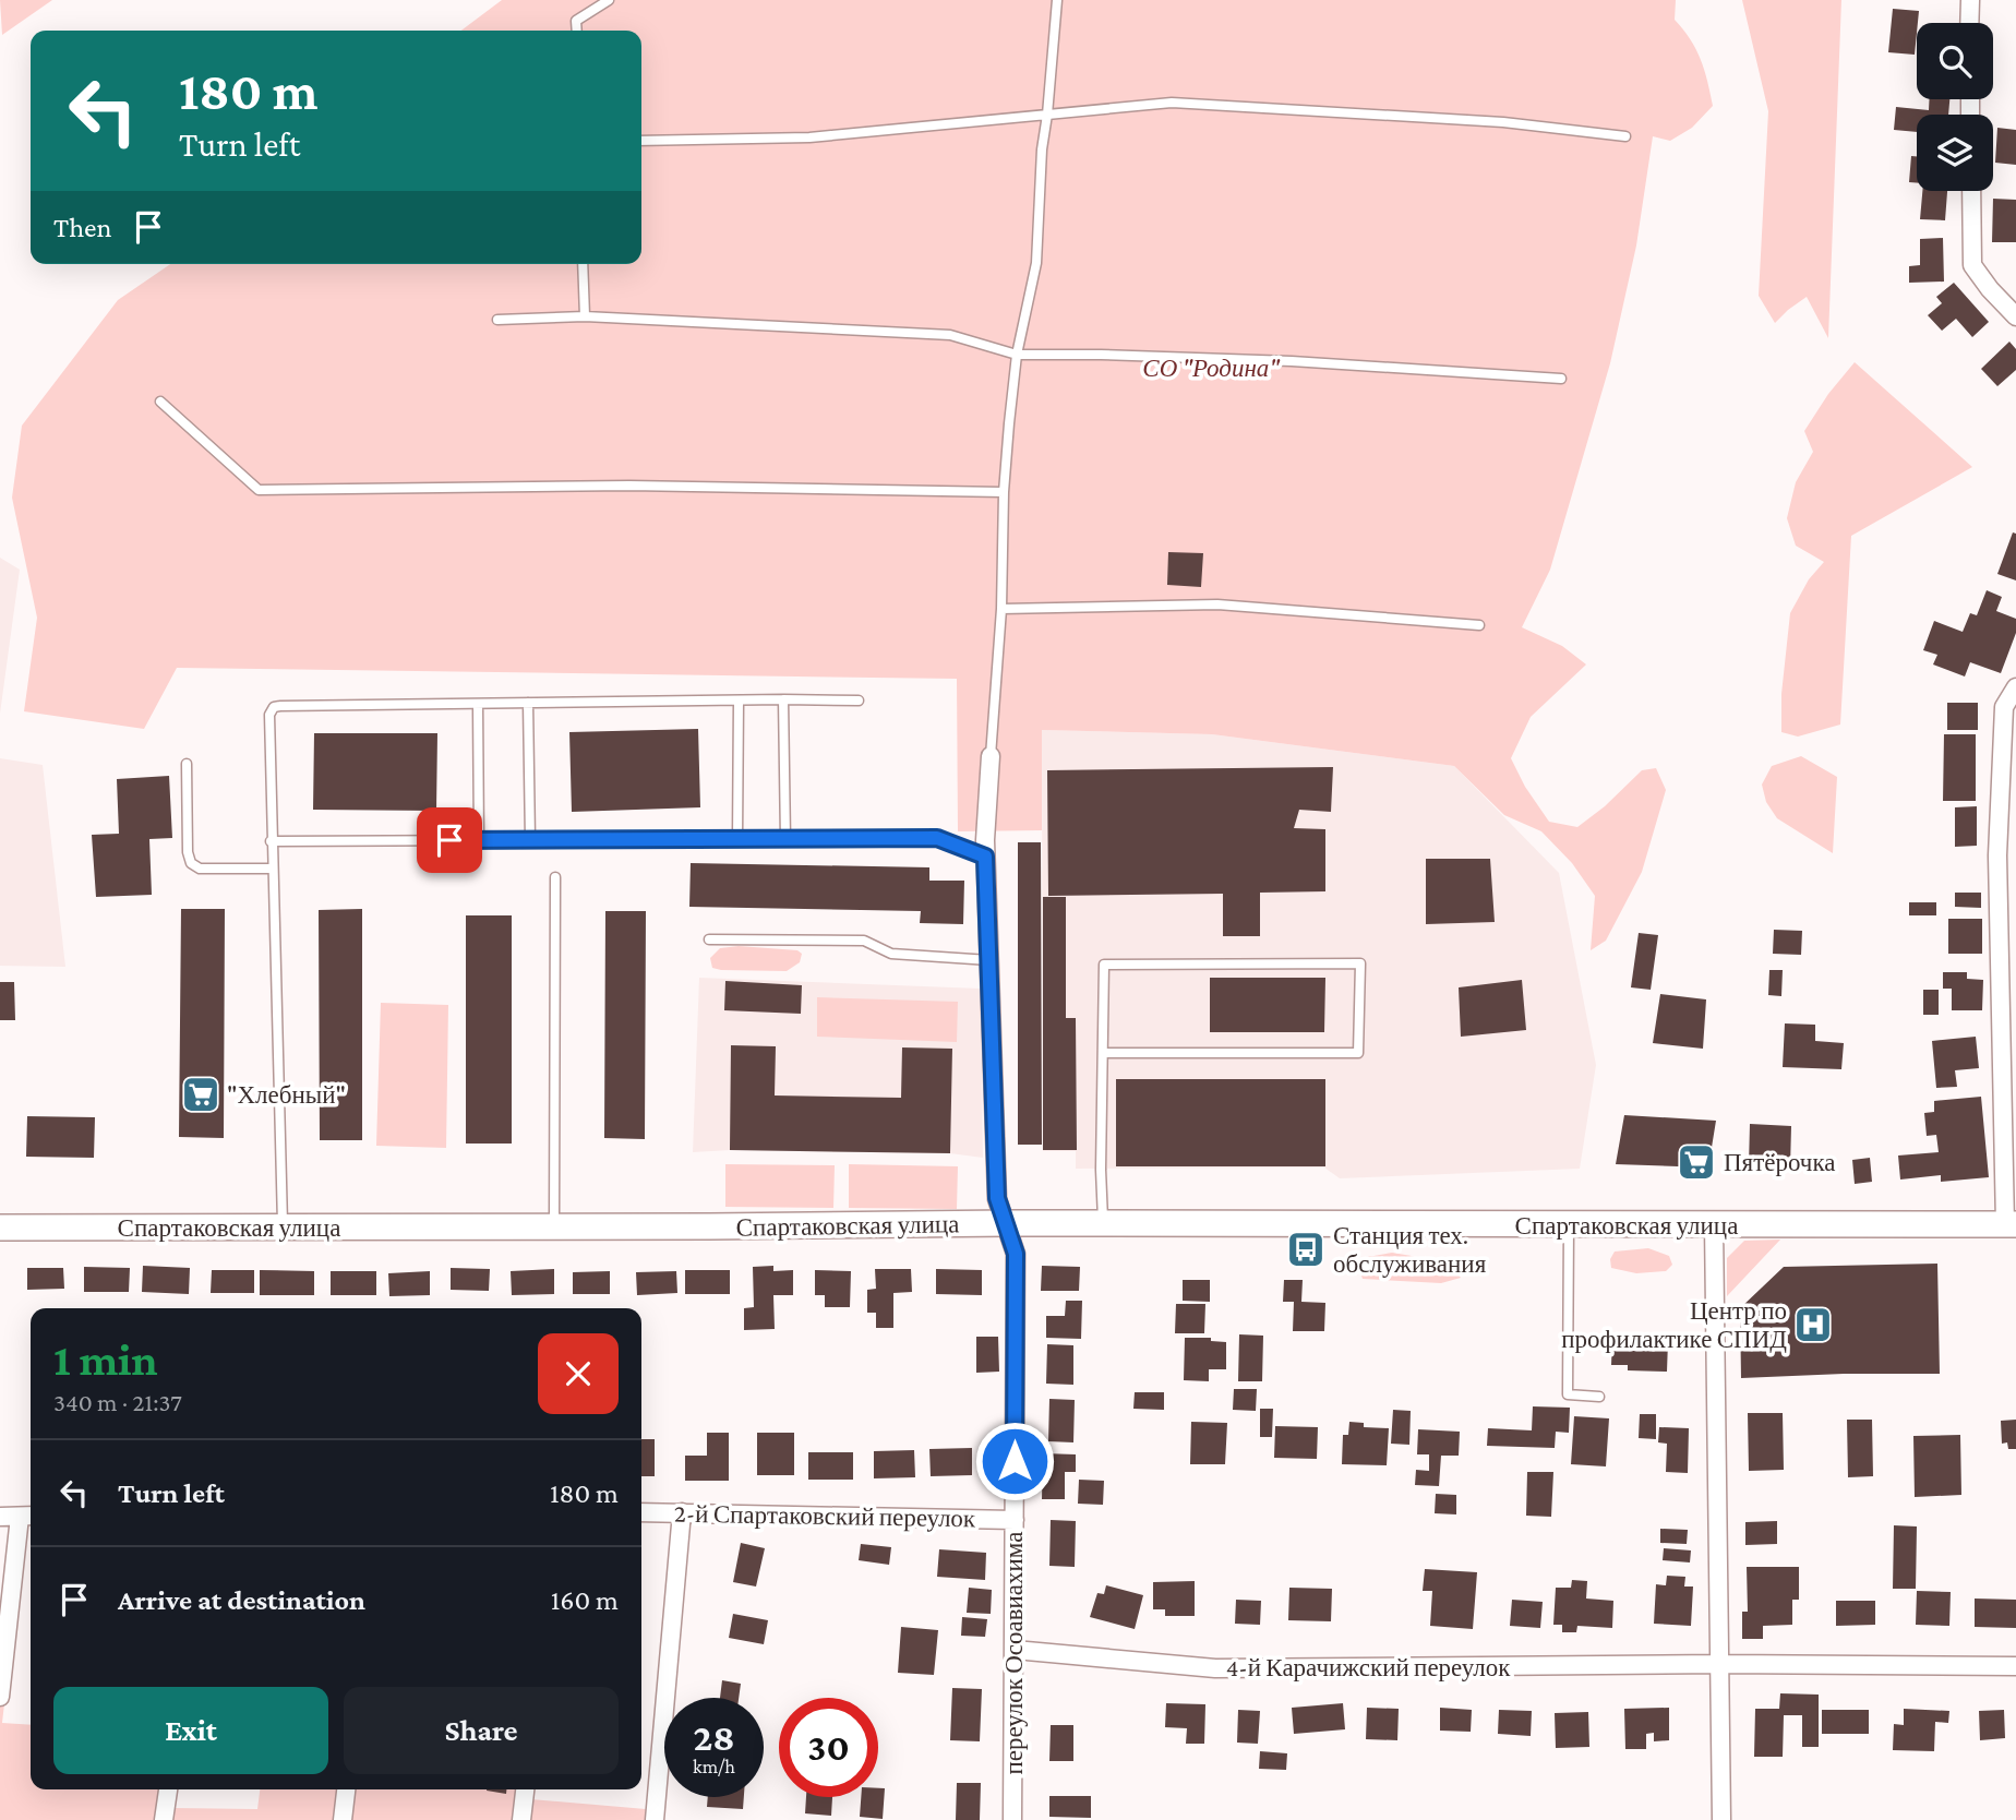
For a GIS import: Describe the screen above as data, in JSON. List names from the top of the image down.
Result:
{
  "streets": {
    "street": [
      "Спартаковская улица",
      "2-й Спартаковский переулок",
      "переулок Осоавиахима",
      "4-й Карачижский переулок"
    ]
  },
  "crossings": [
    ["Спартаковская улица", "переулок Осоавиахима"],
    ["2-й Спартаковский переулок", "переулок Осоавиахима"],
    ["переулок Осоавиахима", "4-й Карачижский переулок"]
  ],
  "parks": ["СО \"Родина\""],
  "places": {
    "supermarket": ["\"Хлебный\"", "Пятёрочка"],
    "bus stop": ["Станция тех. обслуживания"],
    "hospital": ["Центр по профилактике СПИД"]
  },
  "page": {
    "turn": ["180 m", "Turn left"],
    "then": "Then",
    "heading": ["1 min", "340 m · 21:37"],
    "list": [
      {
        "name": "Turn left",
        "value": "180 m"
      },
      {
        "name": "Arrive at destination",
        "value": "160 m"
      }
    ],
    "buttons": ["Exit", "Share"],
    "speed": "28 km/h",
    "limit": "30"
  }
}
